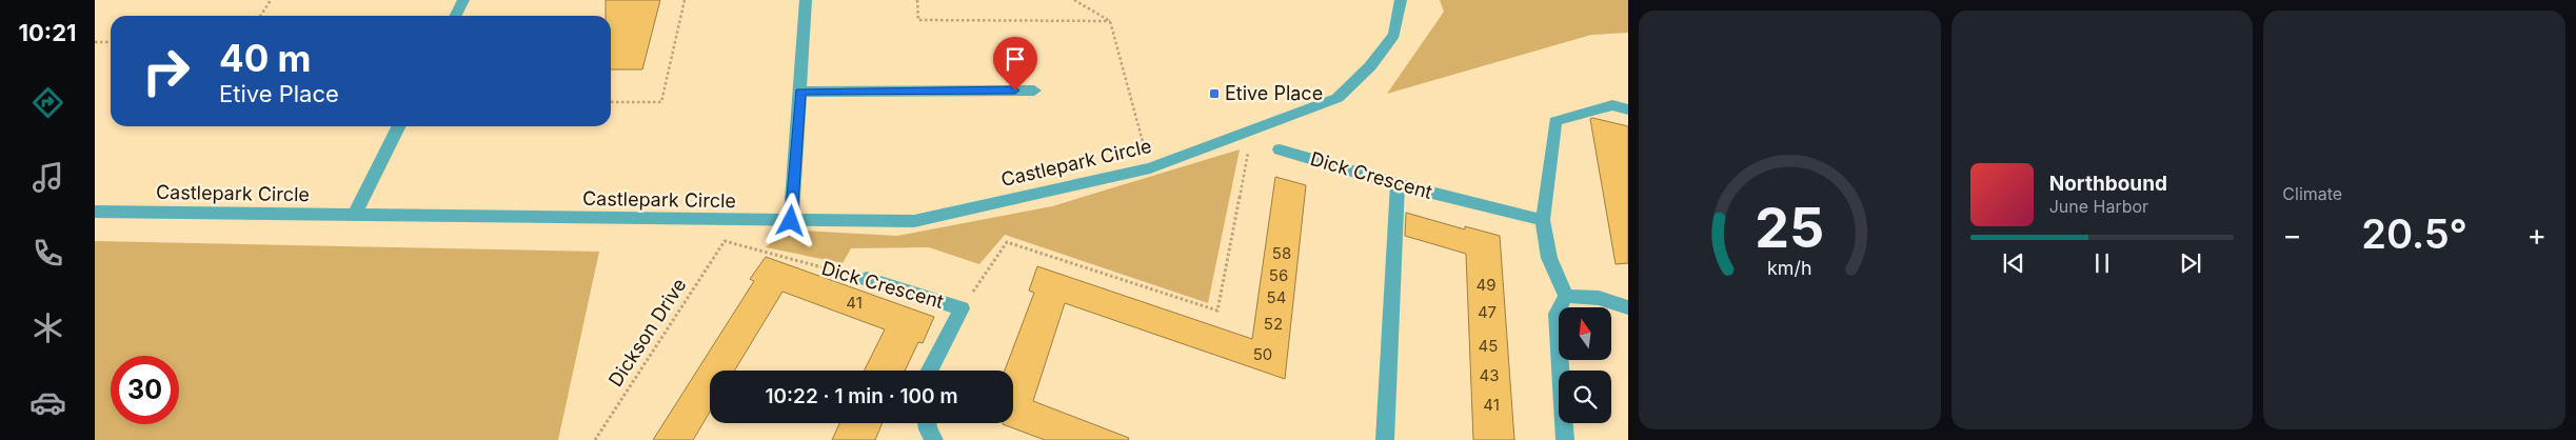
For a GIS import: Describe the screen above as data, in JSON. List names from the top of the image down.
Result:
{
  "streets": {
    "street": ["Castlepark Circle", "Dick Crescent"],
    "path": ["Dickson Drive"]
  },
  "crossings": [
    ["Dick Crescent", "Dickson Drive"]
  ],
  "places": {
    "transit": ["Etive Place"]
  },
  "house_numbers": [
    "58",
    "56",
    "49",
    "54",
    "41",
    "47",
    "52",
    "45",
    "50",
    "43",
    "41"
  ],
  "north": "top",
  "page": {
    "tabs": "10:21",
    "tile": "Climate",
    "turn": ["40 m", "Etive Place"],
    "song": ["Northbound", "June Harbor"],
    "heat": ["−", "20.5°", "+"],
    "limit": "30",
    "trip": "10:22 · 1 min · 100 m",
    "gauge": ["25", "km/h"]
  }
}
